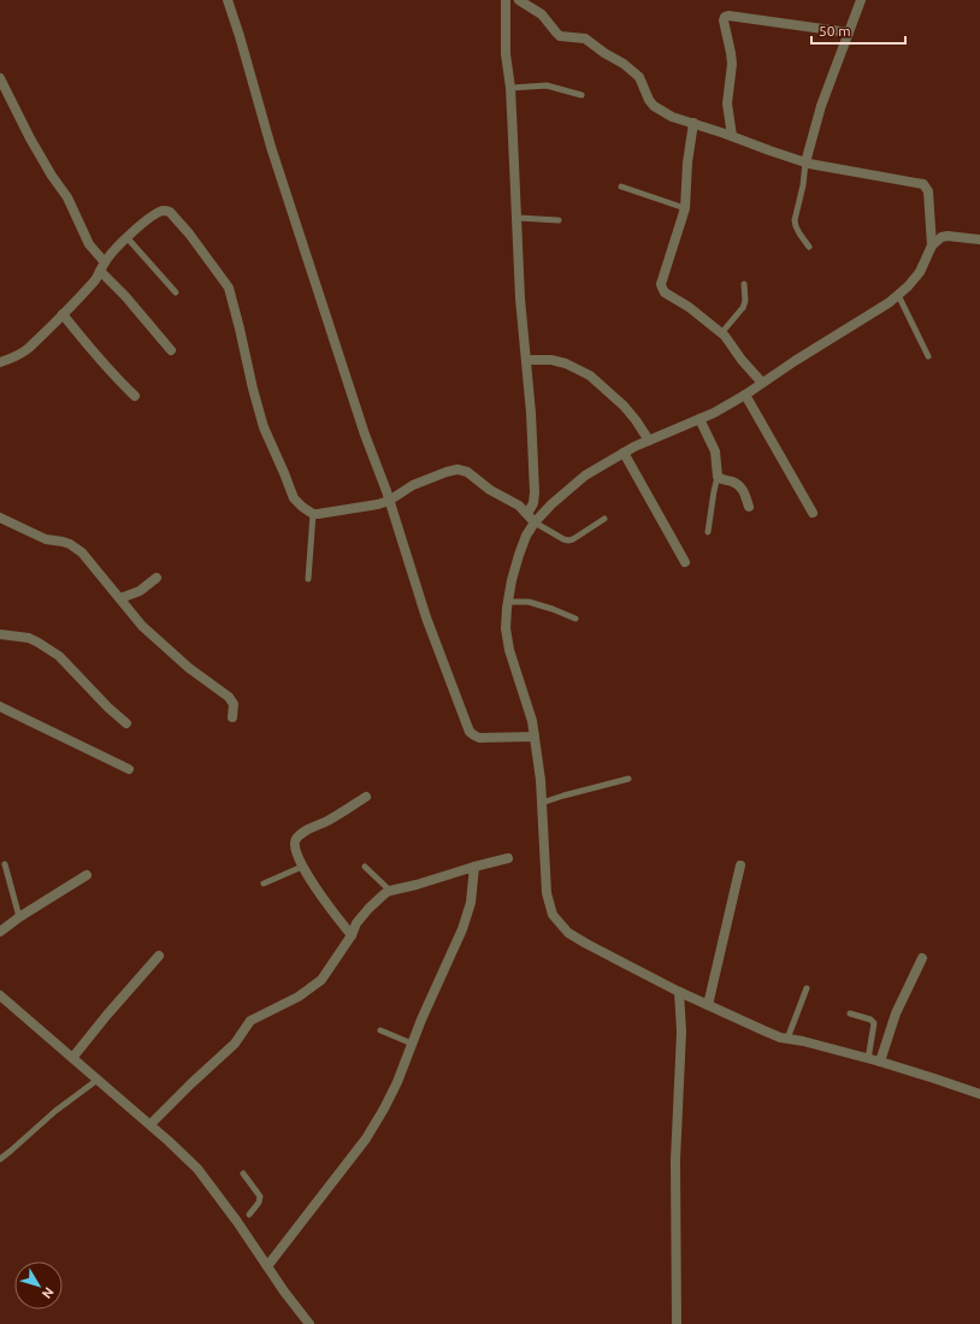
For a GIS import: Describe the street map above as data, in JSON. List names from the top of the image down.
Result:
{
  "scale_bar": "50 m",
  "north": "bottom right"
}
